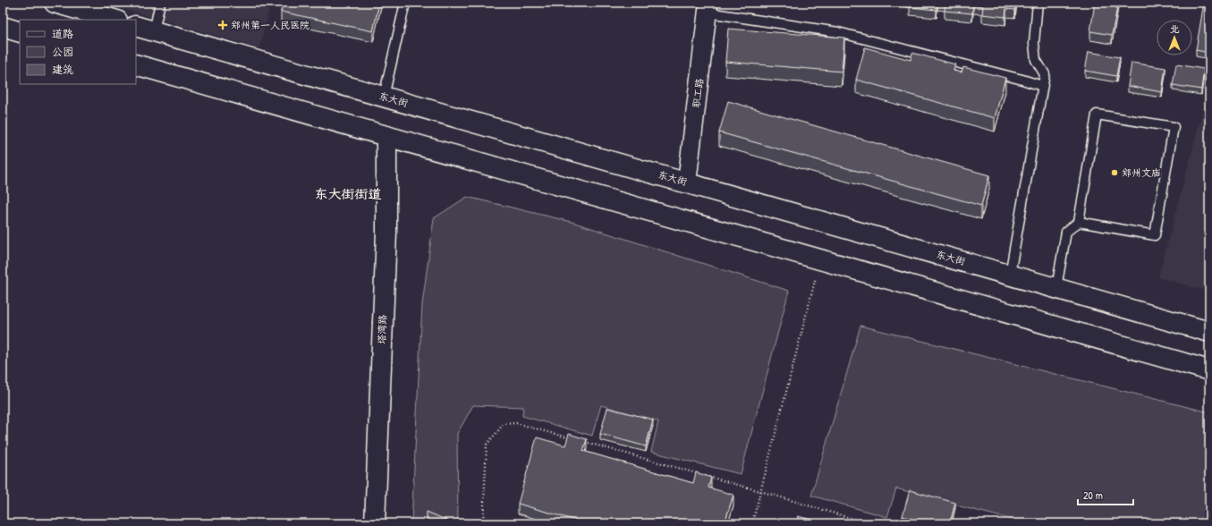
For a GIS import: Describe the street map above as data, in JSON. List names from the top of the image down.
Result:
{
  "streets": {
    "main road": ["东大街", "塔湾路"],
    "street": ["职工路"]
  },
  "crossings": [
    ["职工路", "东大街"]
  ],
  "districts": ["东大街街道"],
  "places": {
    "health": ["郑州第一人民医院"],
    "other": ["郑州文庙"]
  },
  "legend": ["道路", "公园", "建筑"],
  "scale_bar": "20 m",
  "north": "top"
}
